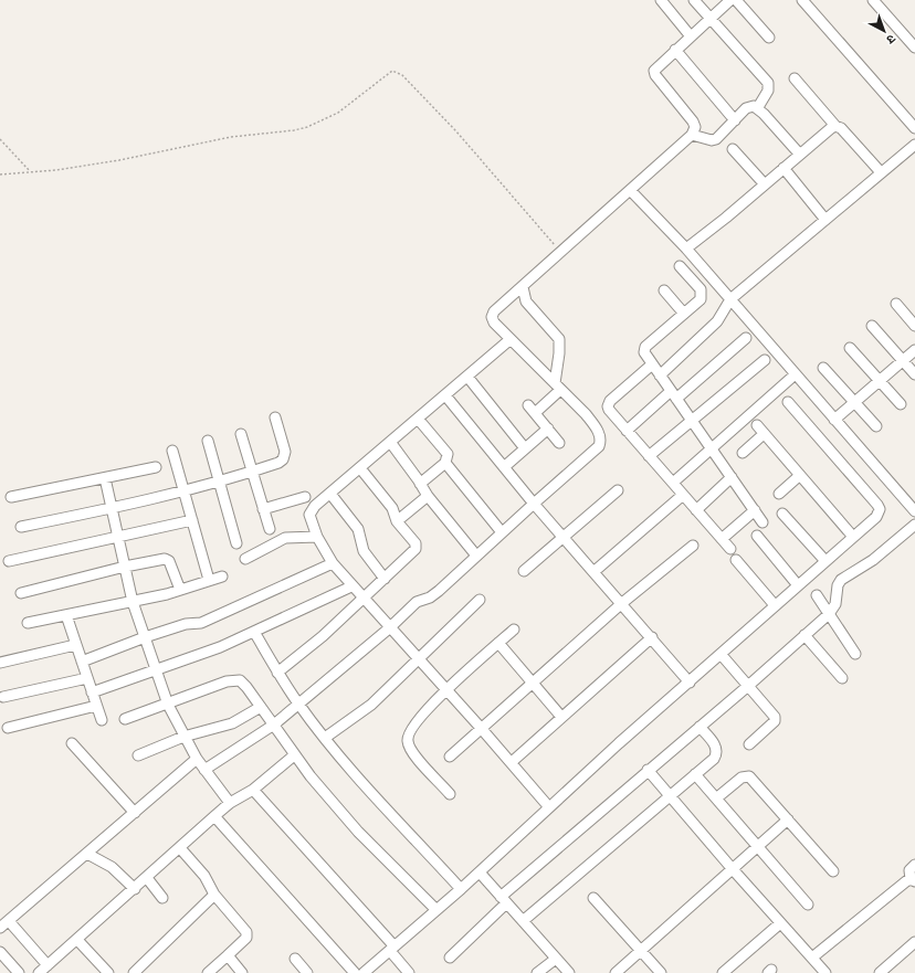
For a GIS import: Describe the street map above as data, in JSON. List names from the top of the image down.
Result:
{
  "north": "bottom right"
}
